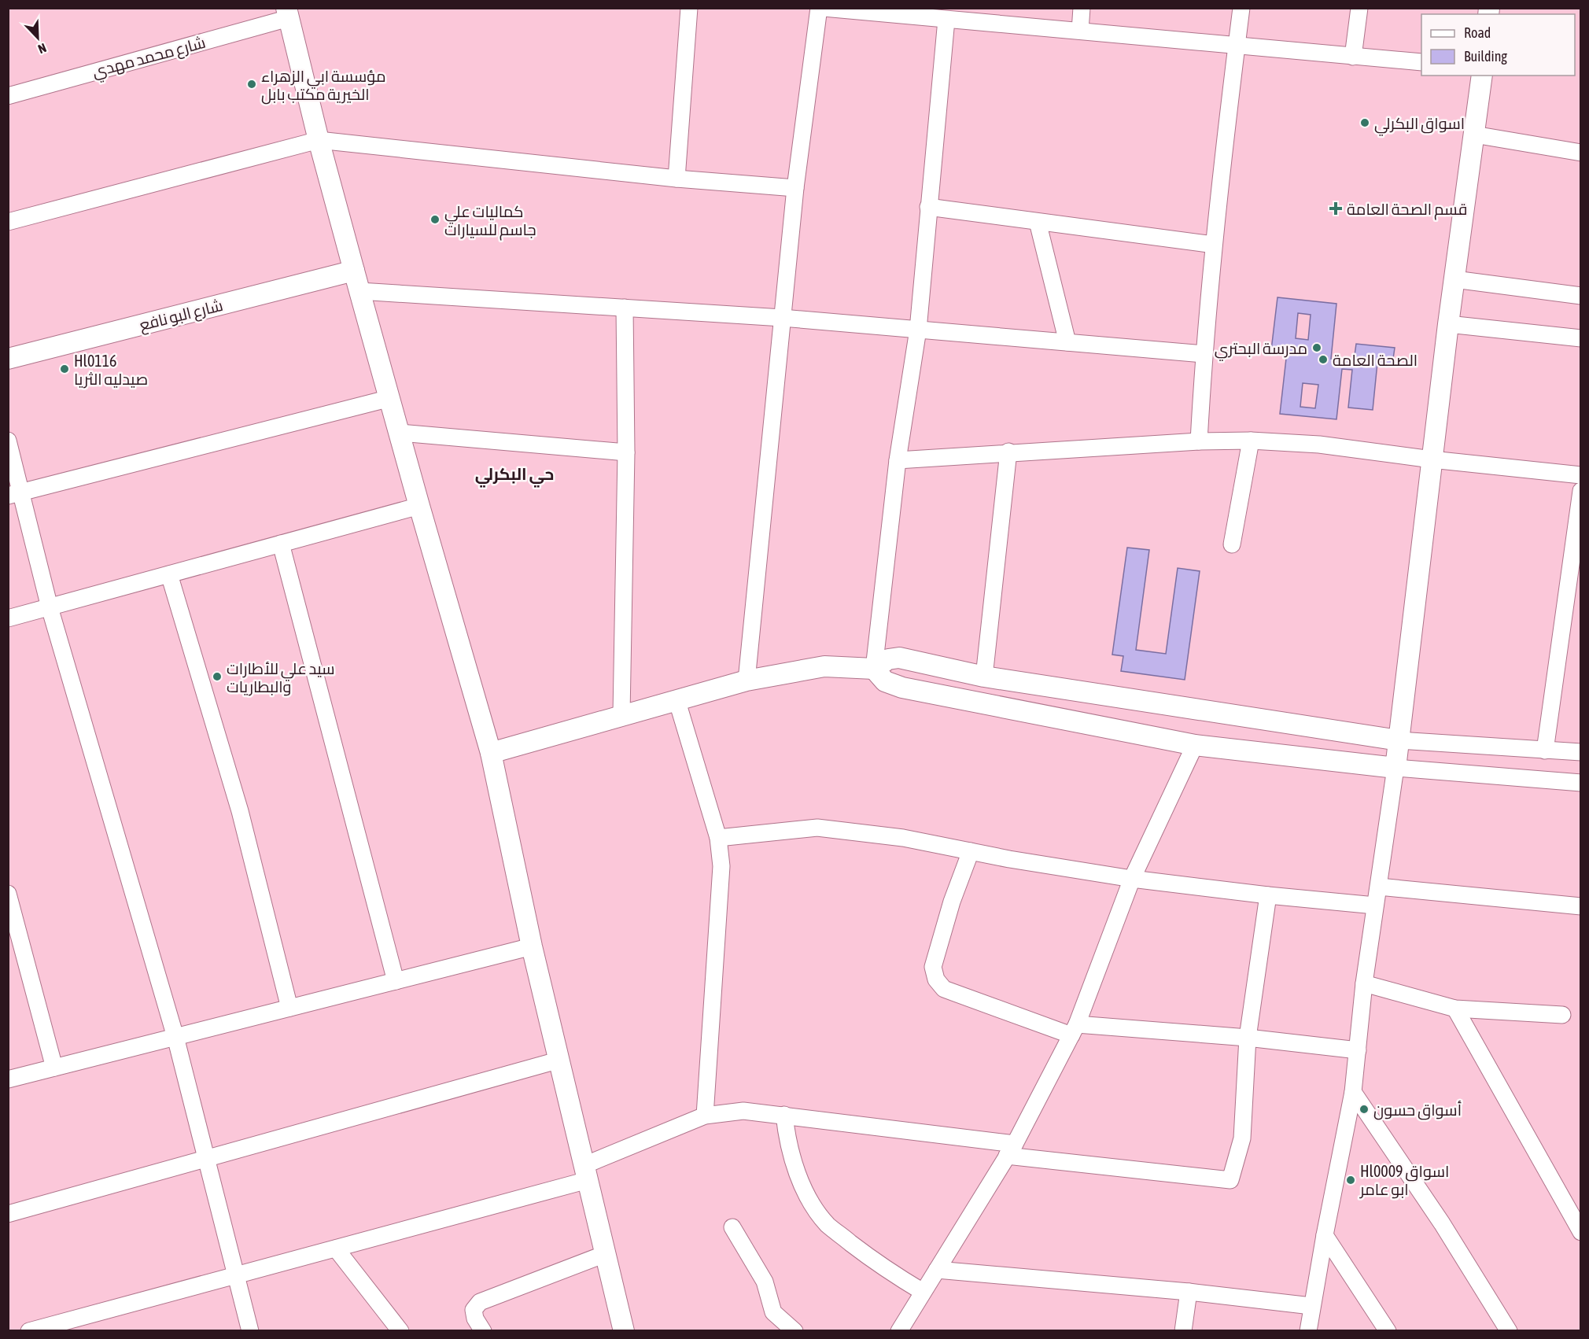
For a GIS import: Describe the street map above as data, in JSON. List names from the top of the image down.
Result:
{
  "streets": {
    "street": ["شارع محمد مهدي", "شارع البو نافع"]
  },
  "districts": ["حي البكرلي"],
  "places": {
    "other": [
      "مؤسسة ابي الزهراء الخيرية مكتب بابل",
      "اسواق البكرلي",
      "كماليات علي جاسم للسيارات",
      "مدرسة البحتري",
      "الصحة العامة",
      "Hl0116 صيدليه الثريا",
      "سيد علي للأطارات والبطاريات",
      "أسواق حسون",
      "Hl0009 اسواق ابو عامر"
    ],
    "health": ["قسم الصحة العامة"]
  },
  "legend": ["Road", "Building"],
  "north": "bottom right"
}
